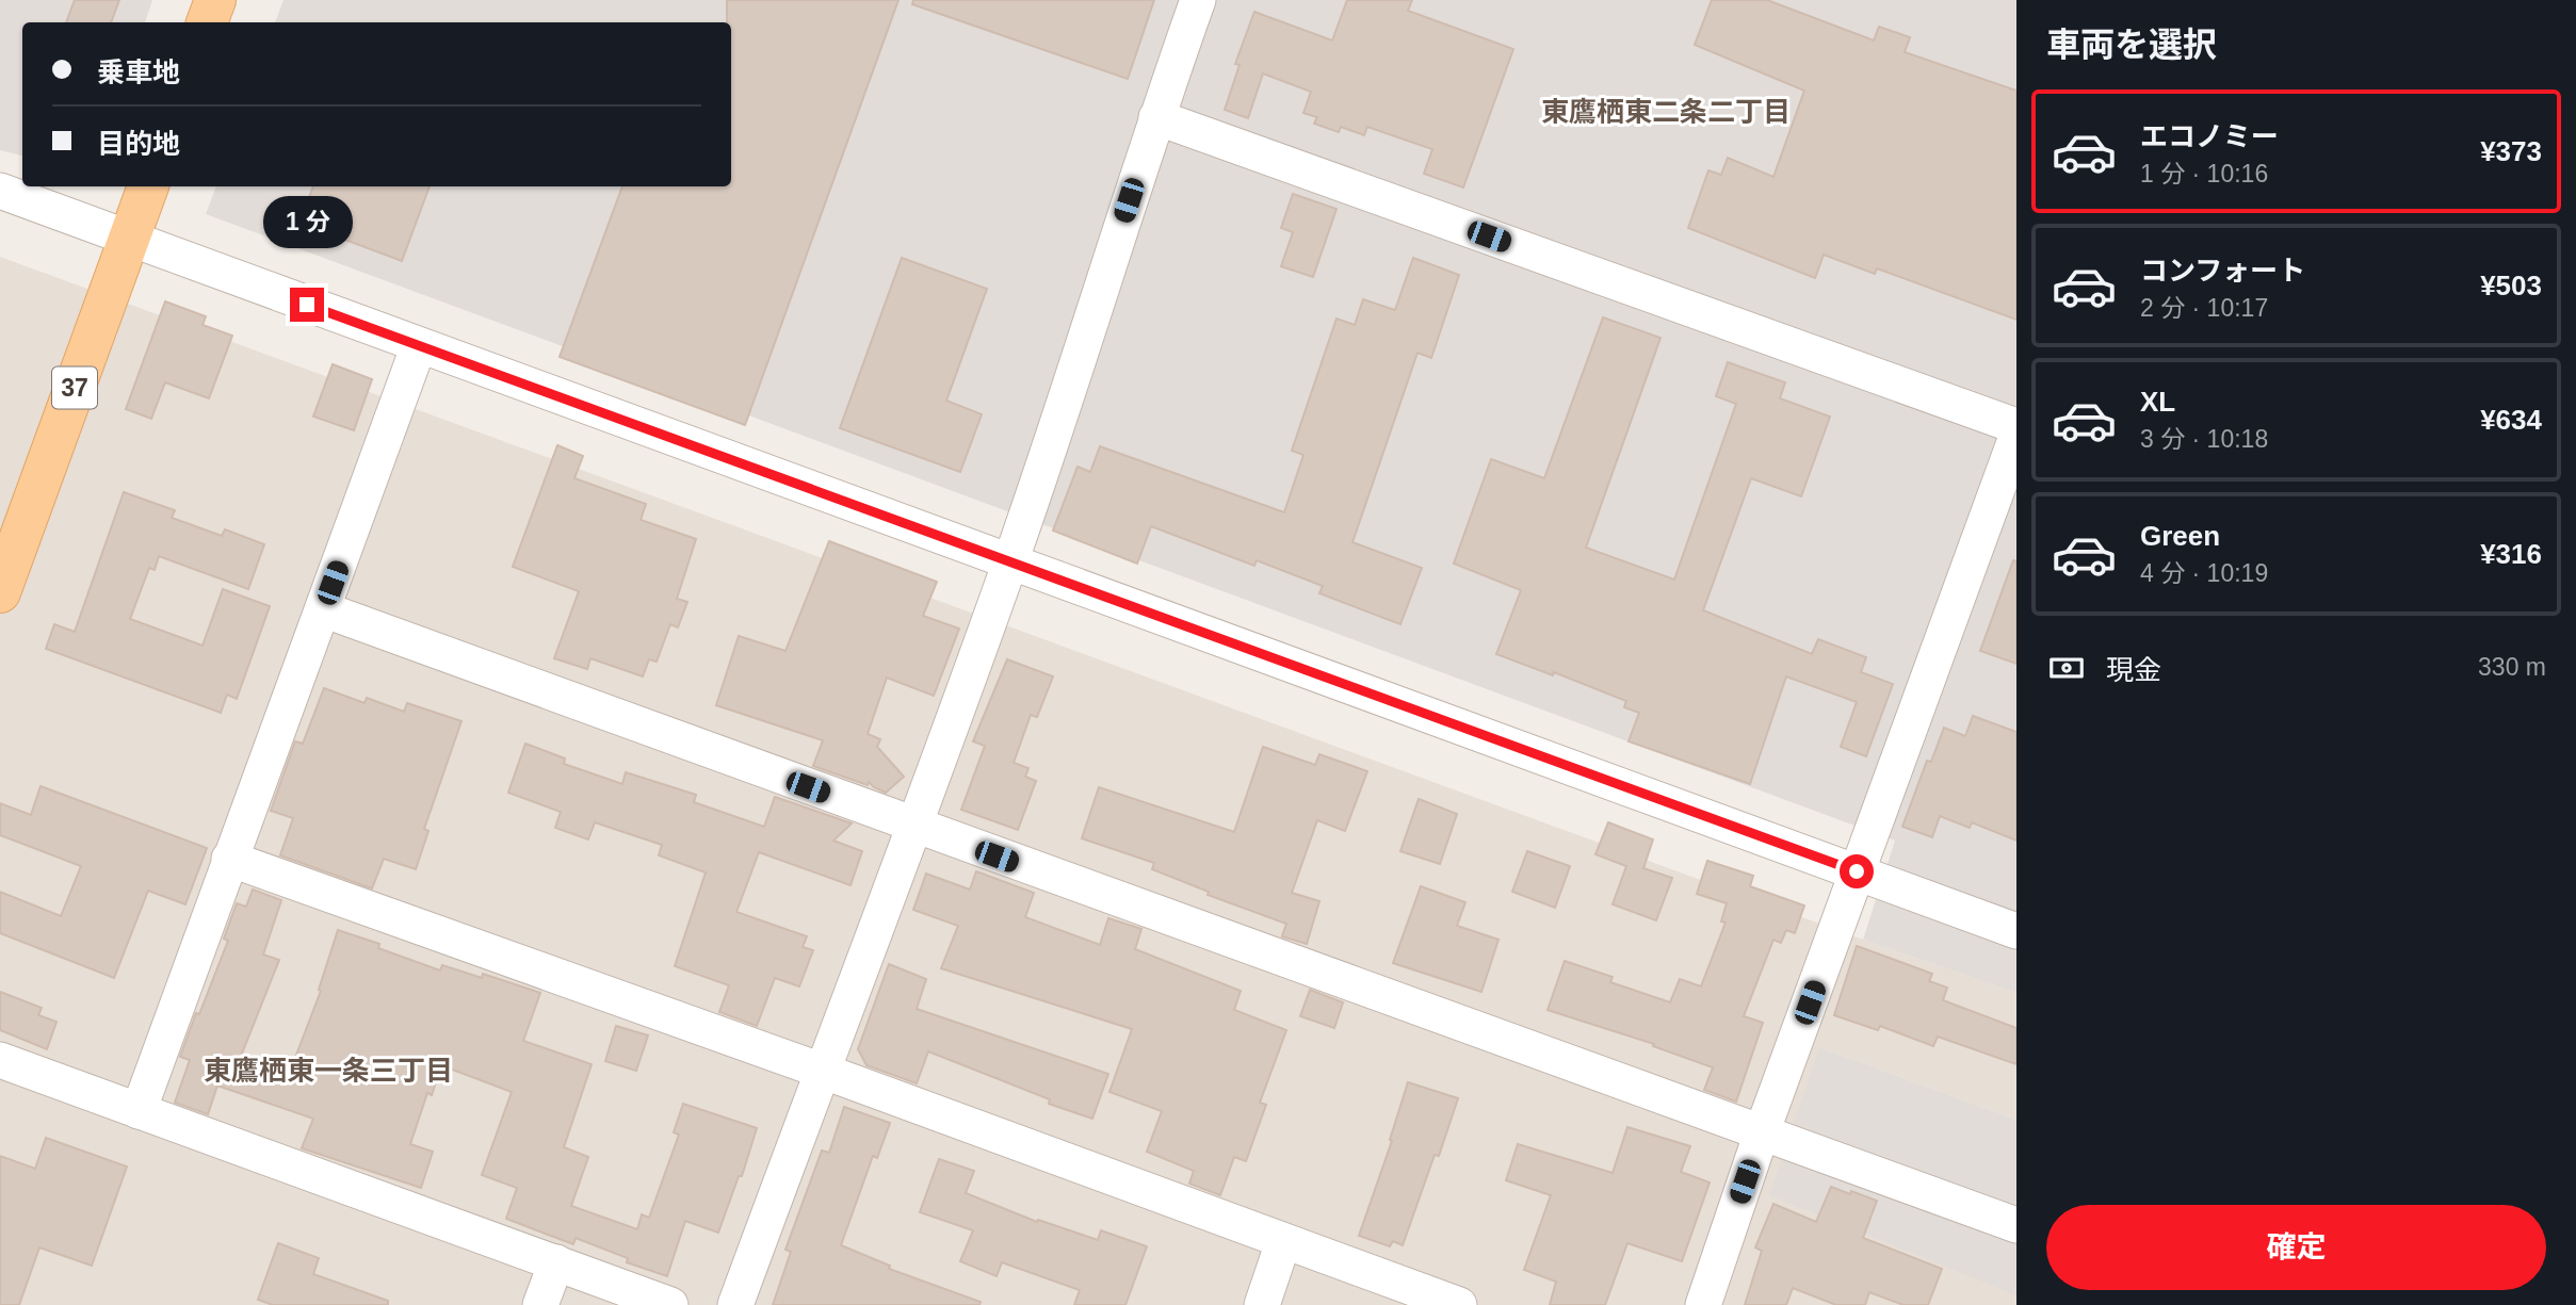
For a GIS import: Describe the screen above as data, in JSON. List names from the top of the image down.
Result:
{
  "streets": {
    "main road": ["37"]
  },
  "districts": ["東鷹栖東二条二丁目", "東鷹栖東一条三丁目"],
  "page": {
    "heading": "車両を選択",
    "banner": ["乗車地", "目的地"],
    "list": [
      {
        "name": "エコノミー",
        "note": "1 分 · 10:16",
        "value": "¥373"
      },
      {
        "name": "コンフォート",
        "note": "2 分 · 10:17",
        "value": "¥503"
      },
      {
        "name": "XL",
        "note": "3 分 · 10:18",
        "value": "¥634"
      },
      {
        "name": "Green",
        "note": "4 分 · 10:19",
        "value": "¥316"
      }
    ],
    "bubble": "1 分",
    "pay": ["現金", "330 m"],
    "buttons": "確定"
  }
}
